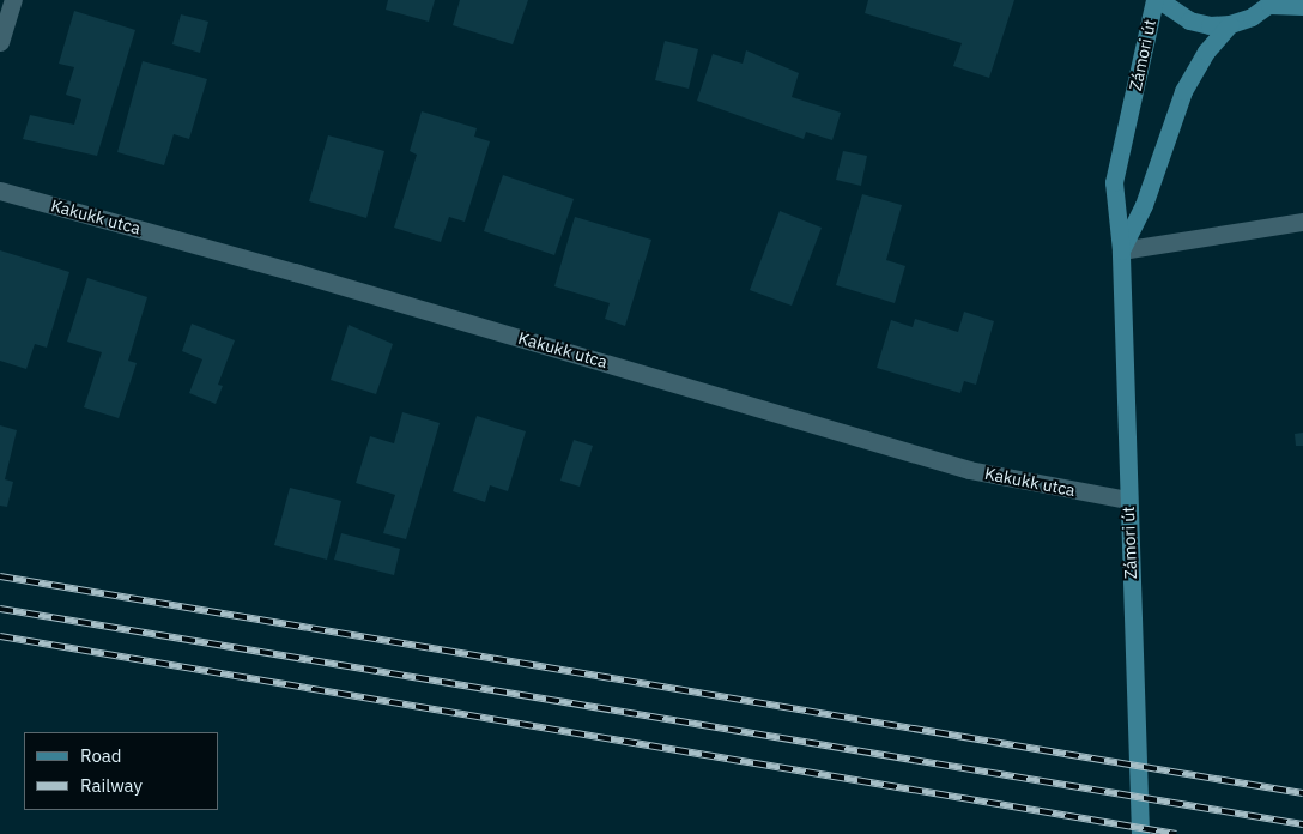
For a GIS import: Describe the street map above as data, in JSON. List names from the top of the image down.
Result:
{
  "streets": {
    "main road": ["Zámori út"],
    "street": ["Kakukk utca"]
  },
  "crossings": [
    ["Zámori út", "Kakukk utca"]
  ],
  "legend": ["Road", "Railway"]
}
